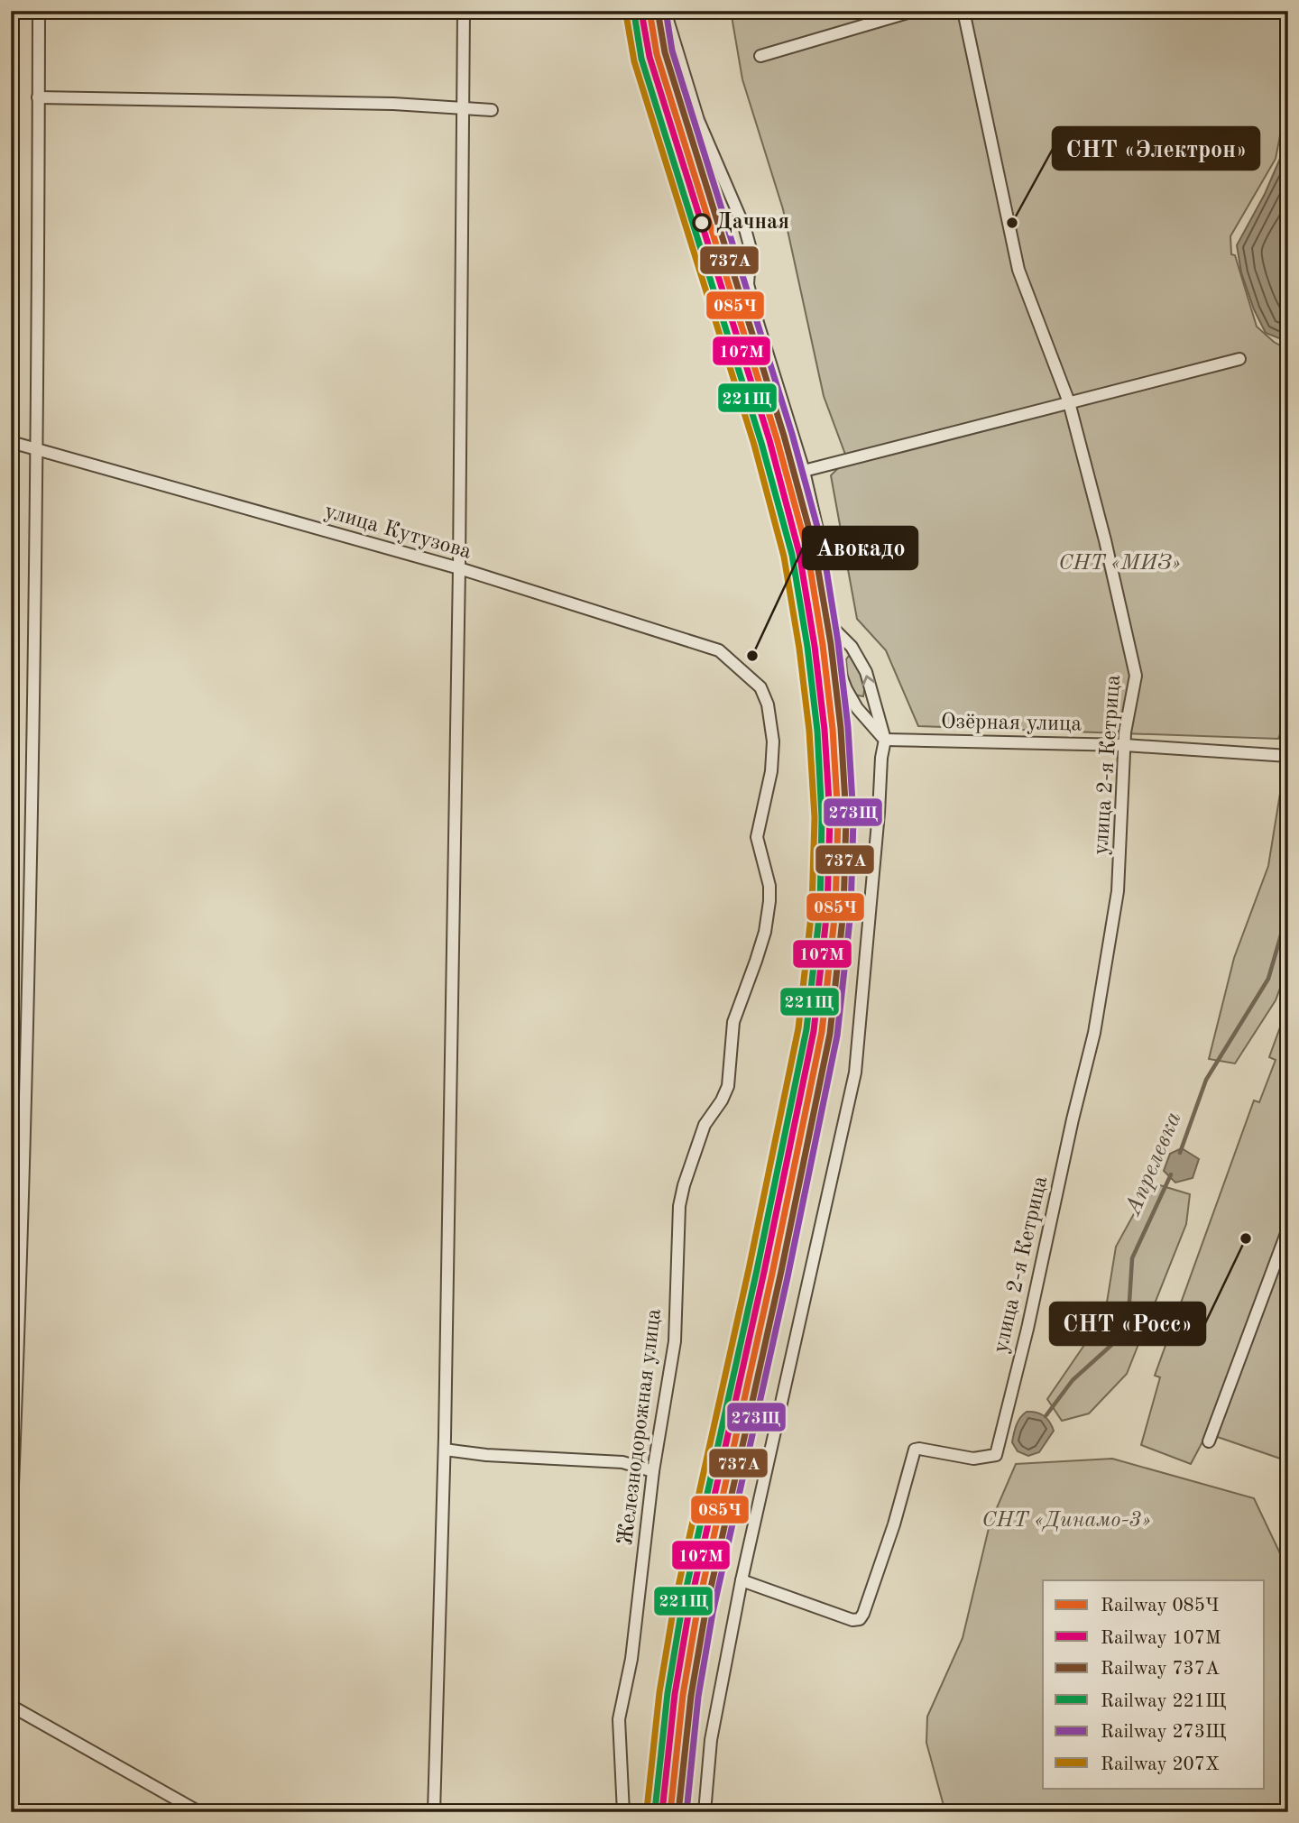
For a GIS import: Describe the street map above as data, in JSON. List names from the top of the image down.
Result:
{
  "streets": {
    "street": [
      "улица Кутузова",
      "Озёрная улица",
      "улица 2-я Кетрица",
      "Железнодорожная улица"
    ]
  },
  "crossings": [
    ["улица Кутузова", "Железнодорожная улица"],
    ["Озёрная улица", "улица 2-я Кетрица"]
  ],
  "water": ["Апрелевка"],
  "parks": ["СНТ «МИЗ»", "СНТ «Динамо-3»"],
  "places": [
    "Дачная",
    "СНТ «Электрон»",
    "Авокадо",
    "СНТ «Росс»"
  ],
  "lines": [
    "rail line 085Ч",
    "rail line 737А",
    "rail line 273Щ",
    "rail line 107М",
    "rail line 221Щ",
    "rail line 207Х"
  ],
  "legend": [
    "Railway 085Ч",
    "Railway 107М",
    "Railway 737А",
    "Railway 221Щ",
    "Railway 273Щ",
    "Railway 207Х"
  ]
}
